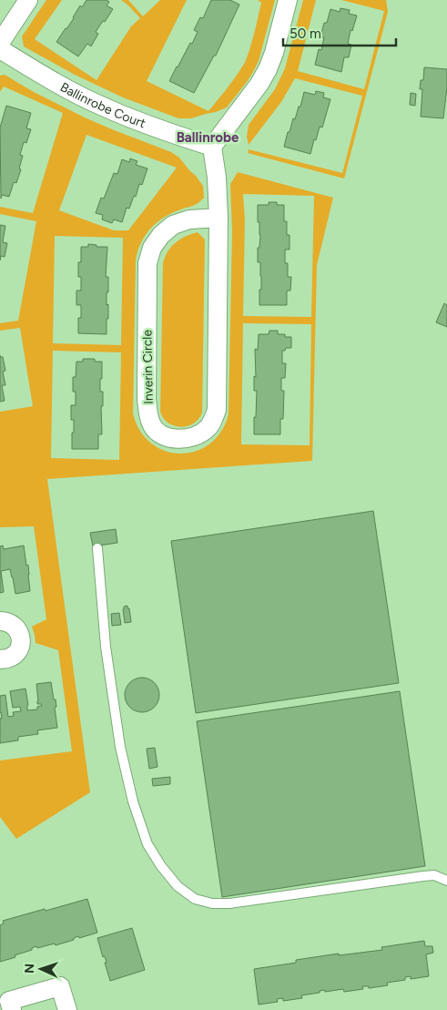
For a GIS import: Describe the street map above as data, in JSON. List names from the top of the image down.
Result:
{
  "streets": {
    "street": ["Ballinrobe Court", "Inverin Circle"]
  },
  "crossings": [
    ["Ballinrobe Court", "Inverin Circle"]
  ],
  "districts": ["Ballinrobe"],
  "scale_bar": "50 m",
  "north": "left"
}
